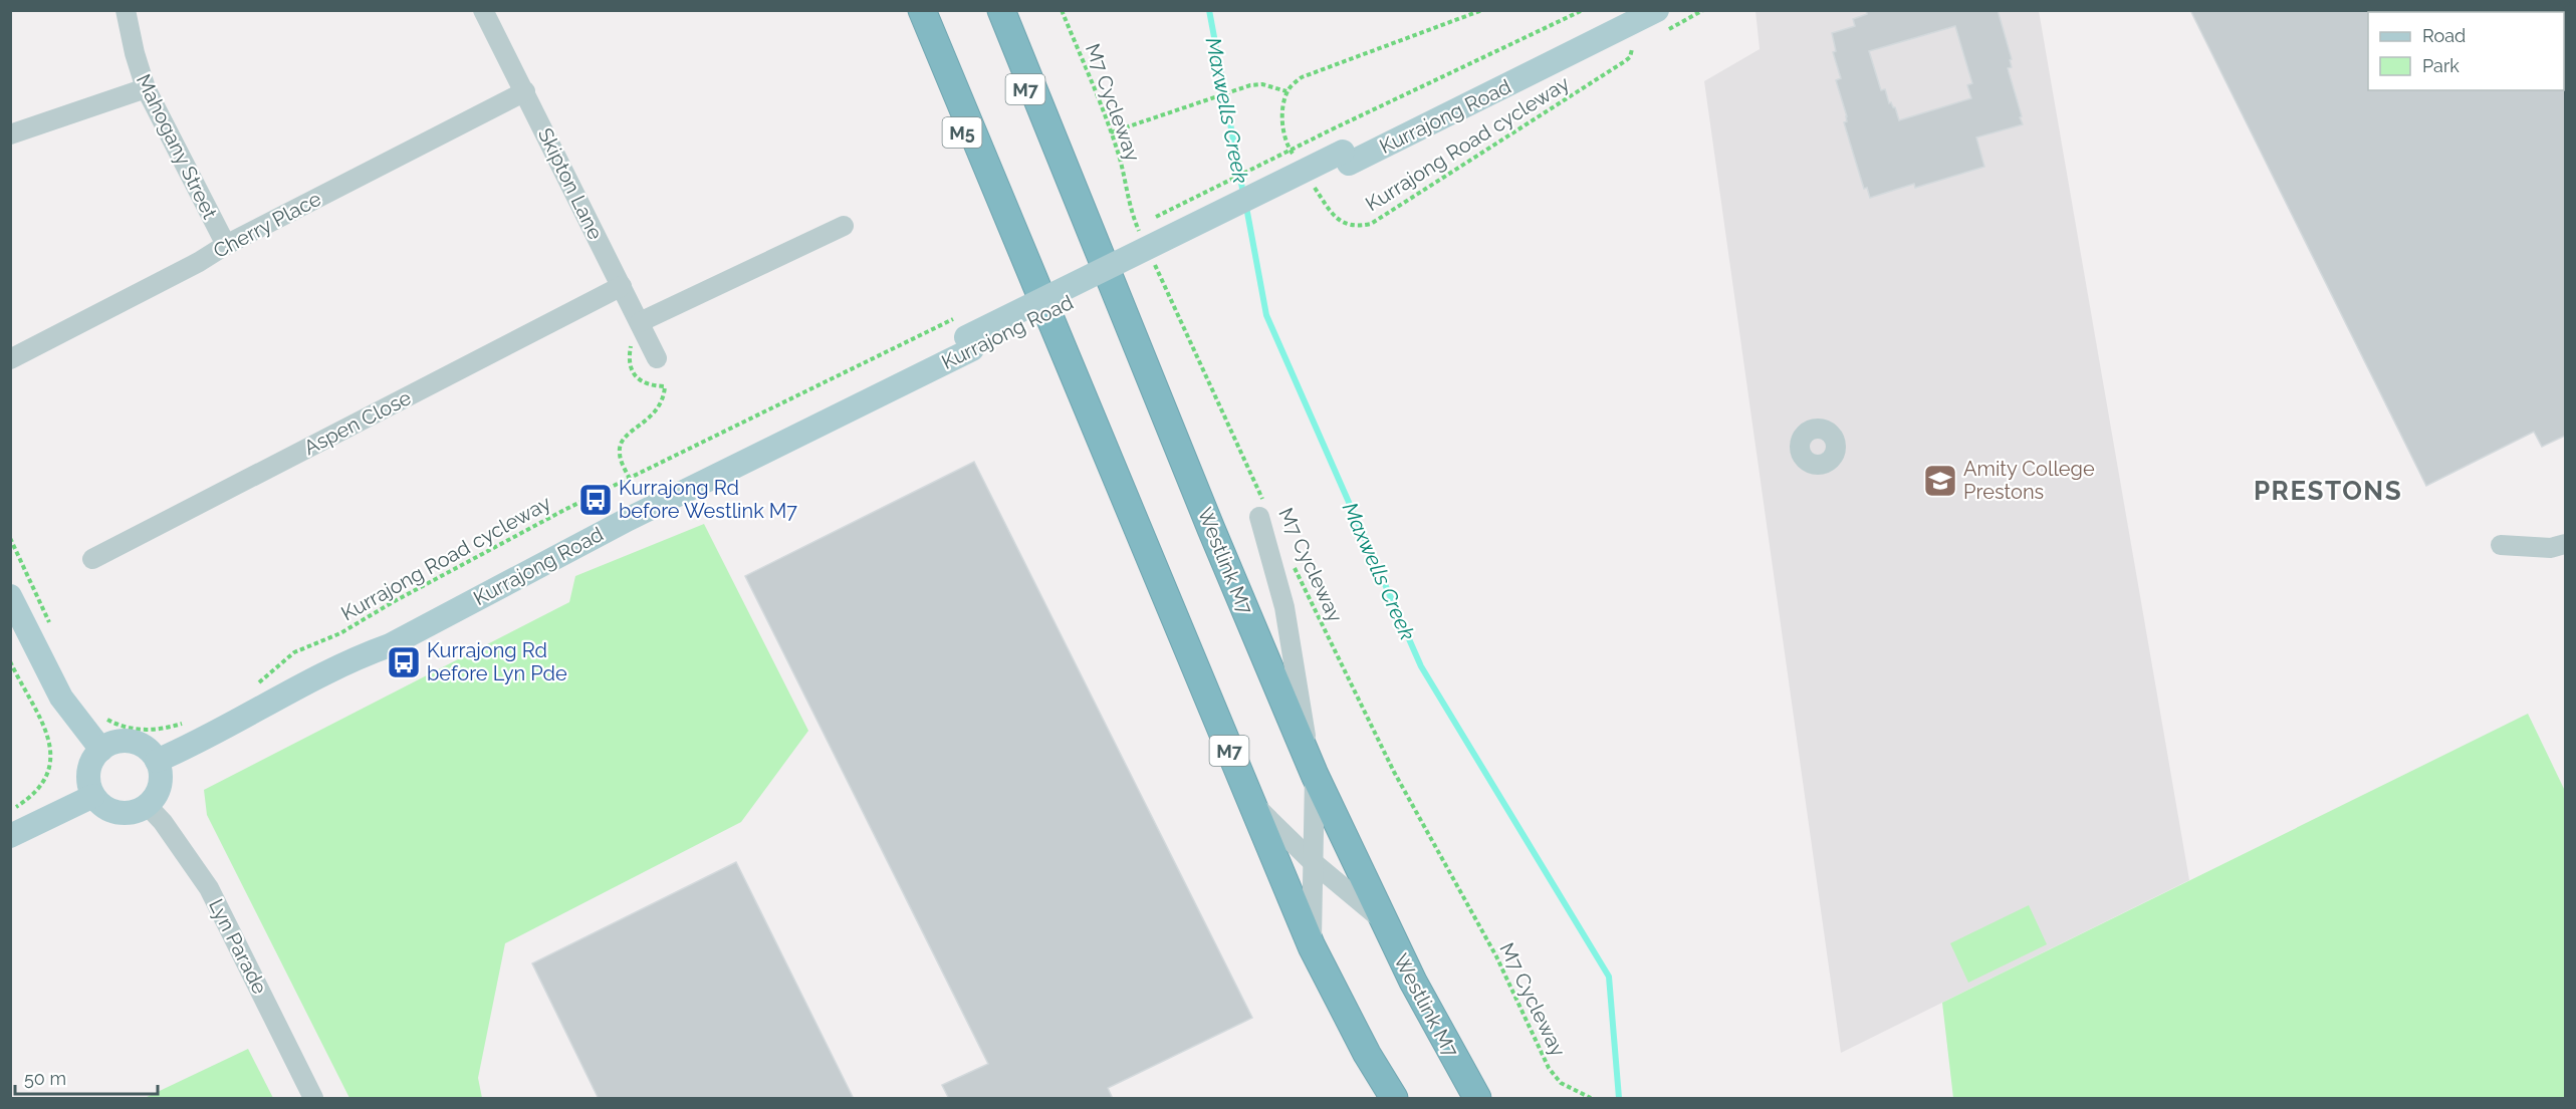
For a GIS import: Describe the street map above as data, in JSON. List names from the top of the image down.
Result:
{
  "streets": {
    "highway": ["M7", "M5", "Westlink M7"],
    "main road": ["Kurrajong Road"],
    "street": [
      "Mahogany Street",
      "Skipton Lane",
      "Cherry Place",
      "Aspen Close",
      "Lyn Parade"
    ],
    "path": ["M7 Cycleway", "Kurrajong Road cycleway"]
  },
  "crossings": [
    ["M7", "M5"],
    ["M7", "Westlink M7"],
    ["Kurrajong Road", "Kurrajong Road cycleway"],
    ["Kurrajong Road", "Lyn Parade"],
    ["Mahogany Street", "Cherry Place"],
    ["Skipton Lane", "Cherry Place"],
    ["Skipton Lane", "Aspen Close"]
  ],
  "districts": ["PRESTONS"],
  "water": ["Maxwells Creek"],
  "places": {
    "school or university": ["Amity College Prestons"],
    "bus stop": ["Kurrajong Rd before Westlink M7", "Kurrajong Rd before Lyn Pde"]
  },
  "legend": ["Road", "Park"],
  "scale_bar": "50 m"
}
